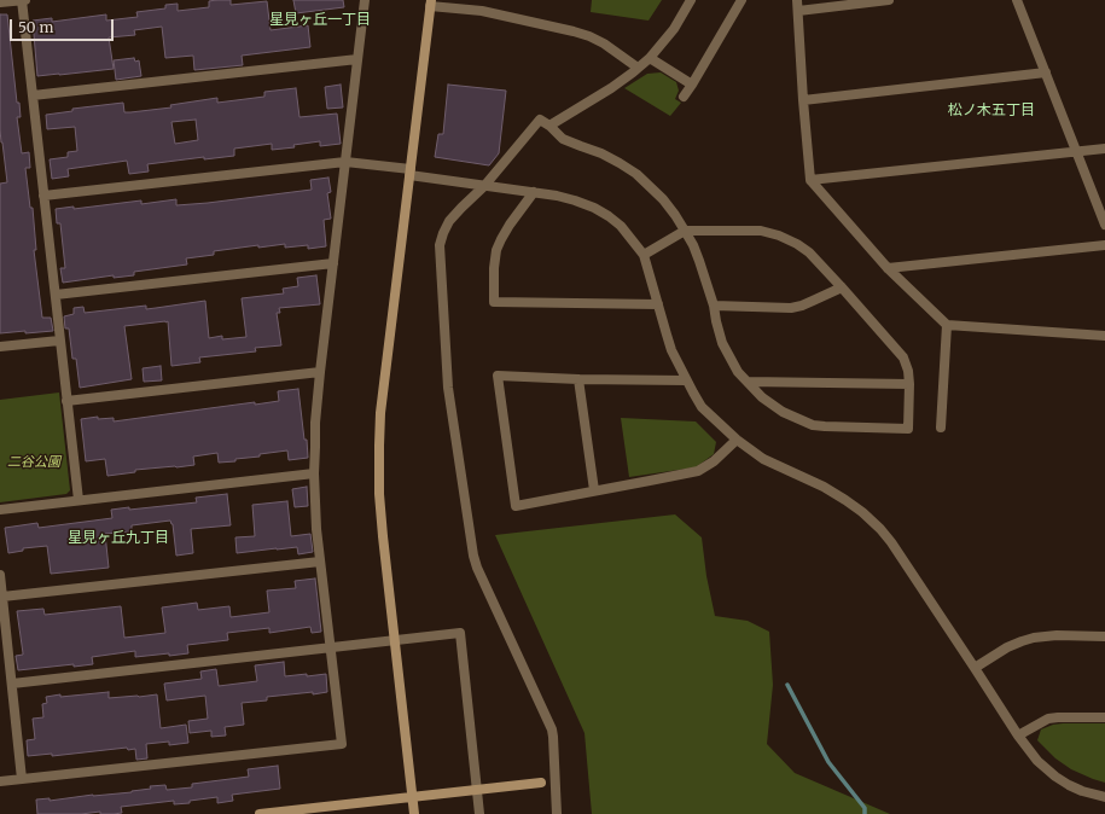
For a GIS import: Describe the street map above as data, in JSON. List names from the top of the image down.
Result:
{
  "districts": ["星見ヶ丘一丁目", "松ノ木五丁目", "星見ヶ丘九丁目"],
  "parks": ["二谷公園"],
  "scale_bar": "50 m"
}
